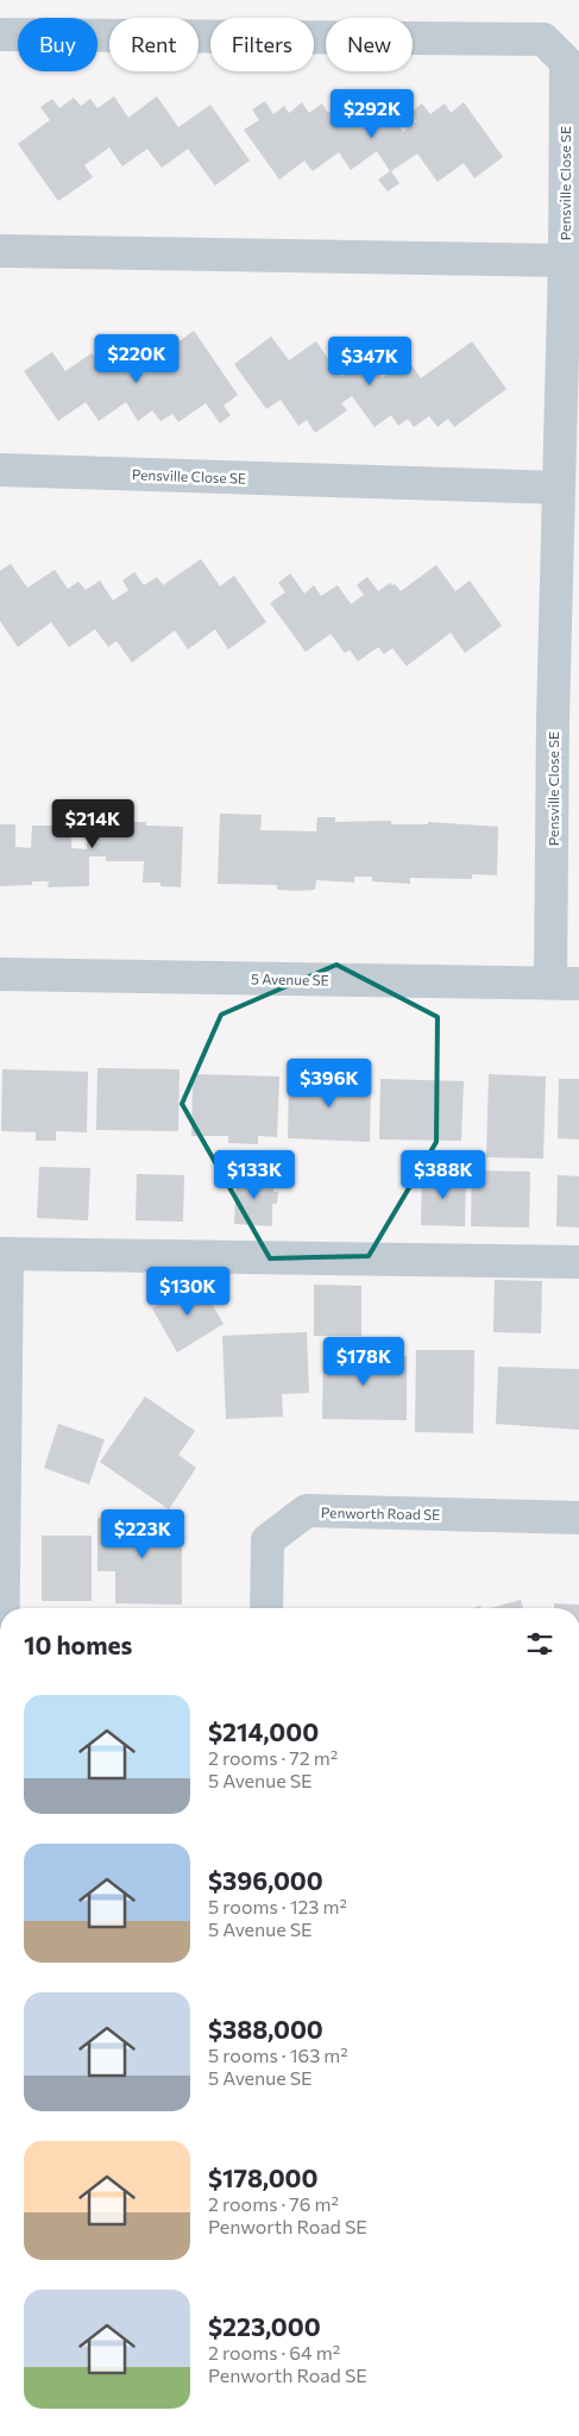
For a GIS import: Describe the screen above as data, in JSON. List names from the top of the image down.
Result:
{
  "streets": {
    "street": ["Pensville Close SE", "5 Avenue SE", "Penworth Road SE"]
  },
  "crossings": [
    ["Pensville Close SE", "5 Avenue SE"]
  ],
  "page": {
    "chip": [
      "Buy",
      "Rent",
      "Filters",
      "New"
    ],
    "price": [
      "$292K",
      "$220K",
      "$347K",
      "$214K",
      "$396K",
      "$133K",
      "$388K",
      "$130K",
      "$178K",
      "$223K"
    ],
    "heading": "10 homes",
    "list": [
      {
        "name": "$214,000",
        "note": "2 rooms · 72 m² · 5 Avenue SE"
      },
      {
        "name": "$396,000",
        "note": "5 rooms · 123 m² · 5 Avenue SE"
      },
      {
        "name": "$388,000",
        "note": "5 rooms · 163 m² · 5 Avenue SE"
      },
      {
        "name": "$178,000",
        "note": "2 rooms · 76 m² · Penworth Road SE"
      },
      {
        "name": "$223,000",
        "note": "2 rooms · 64 m² · Penworth Road SE"
      }
    ]
  }
}
